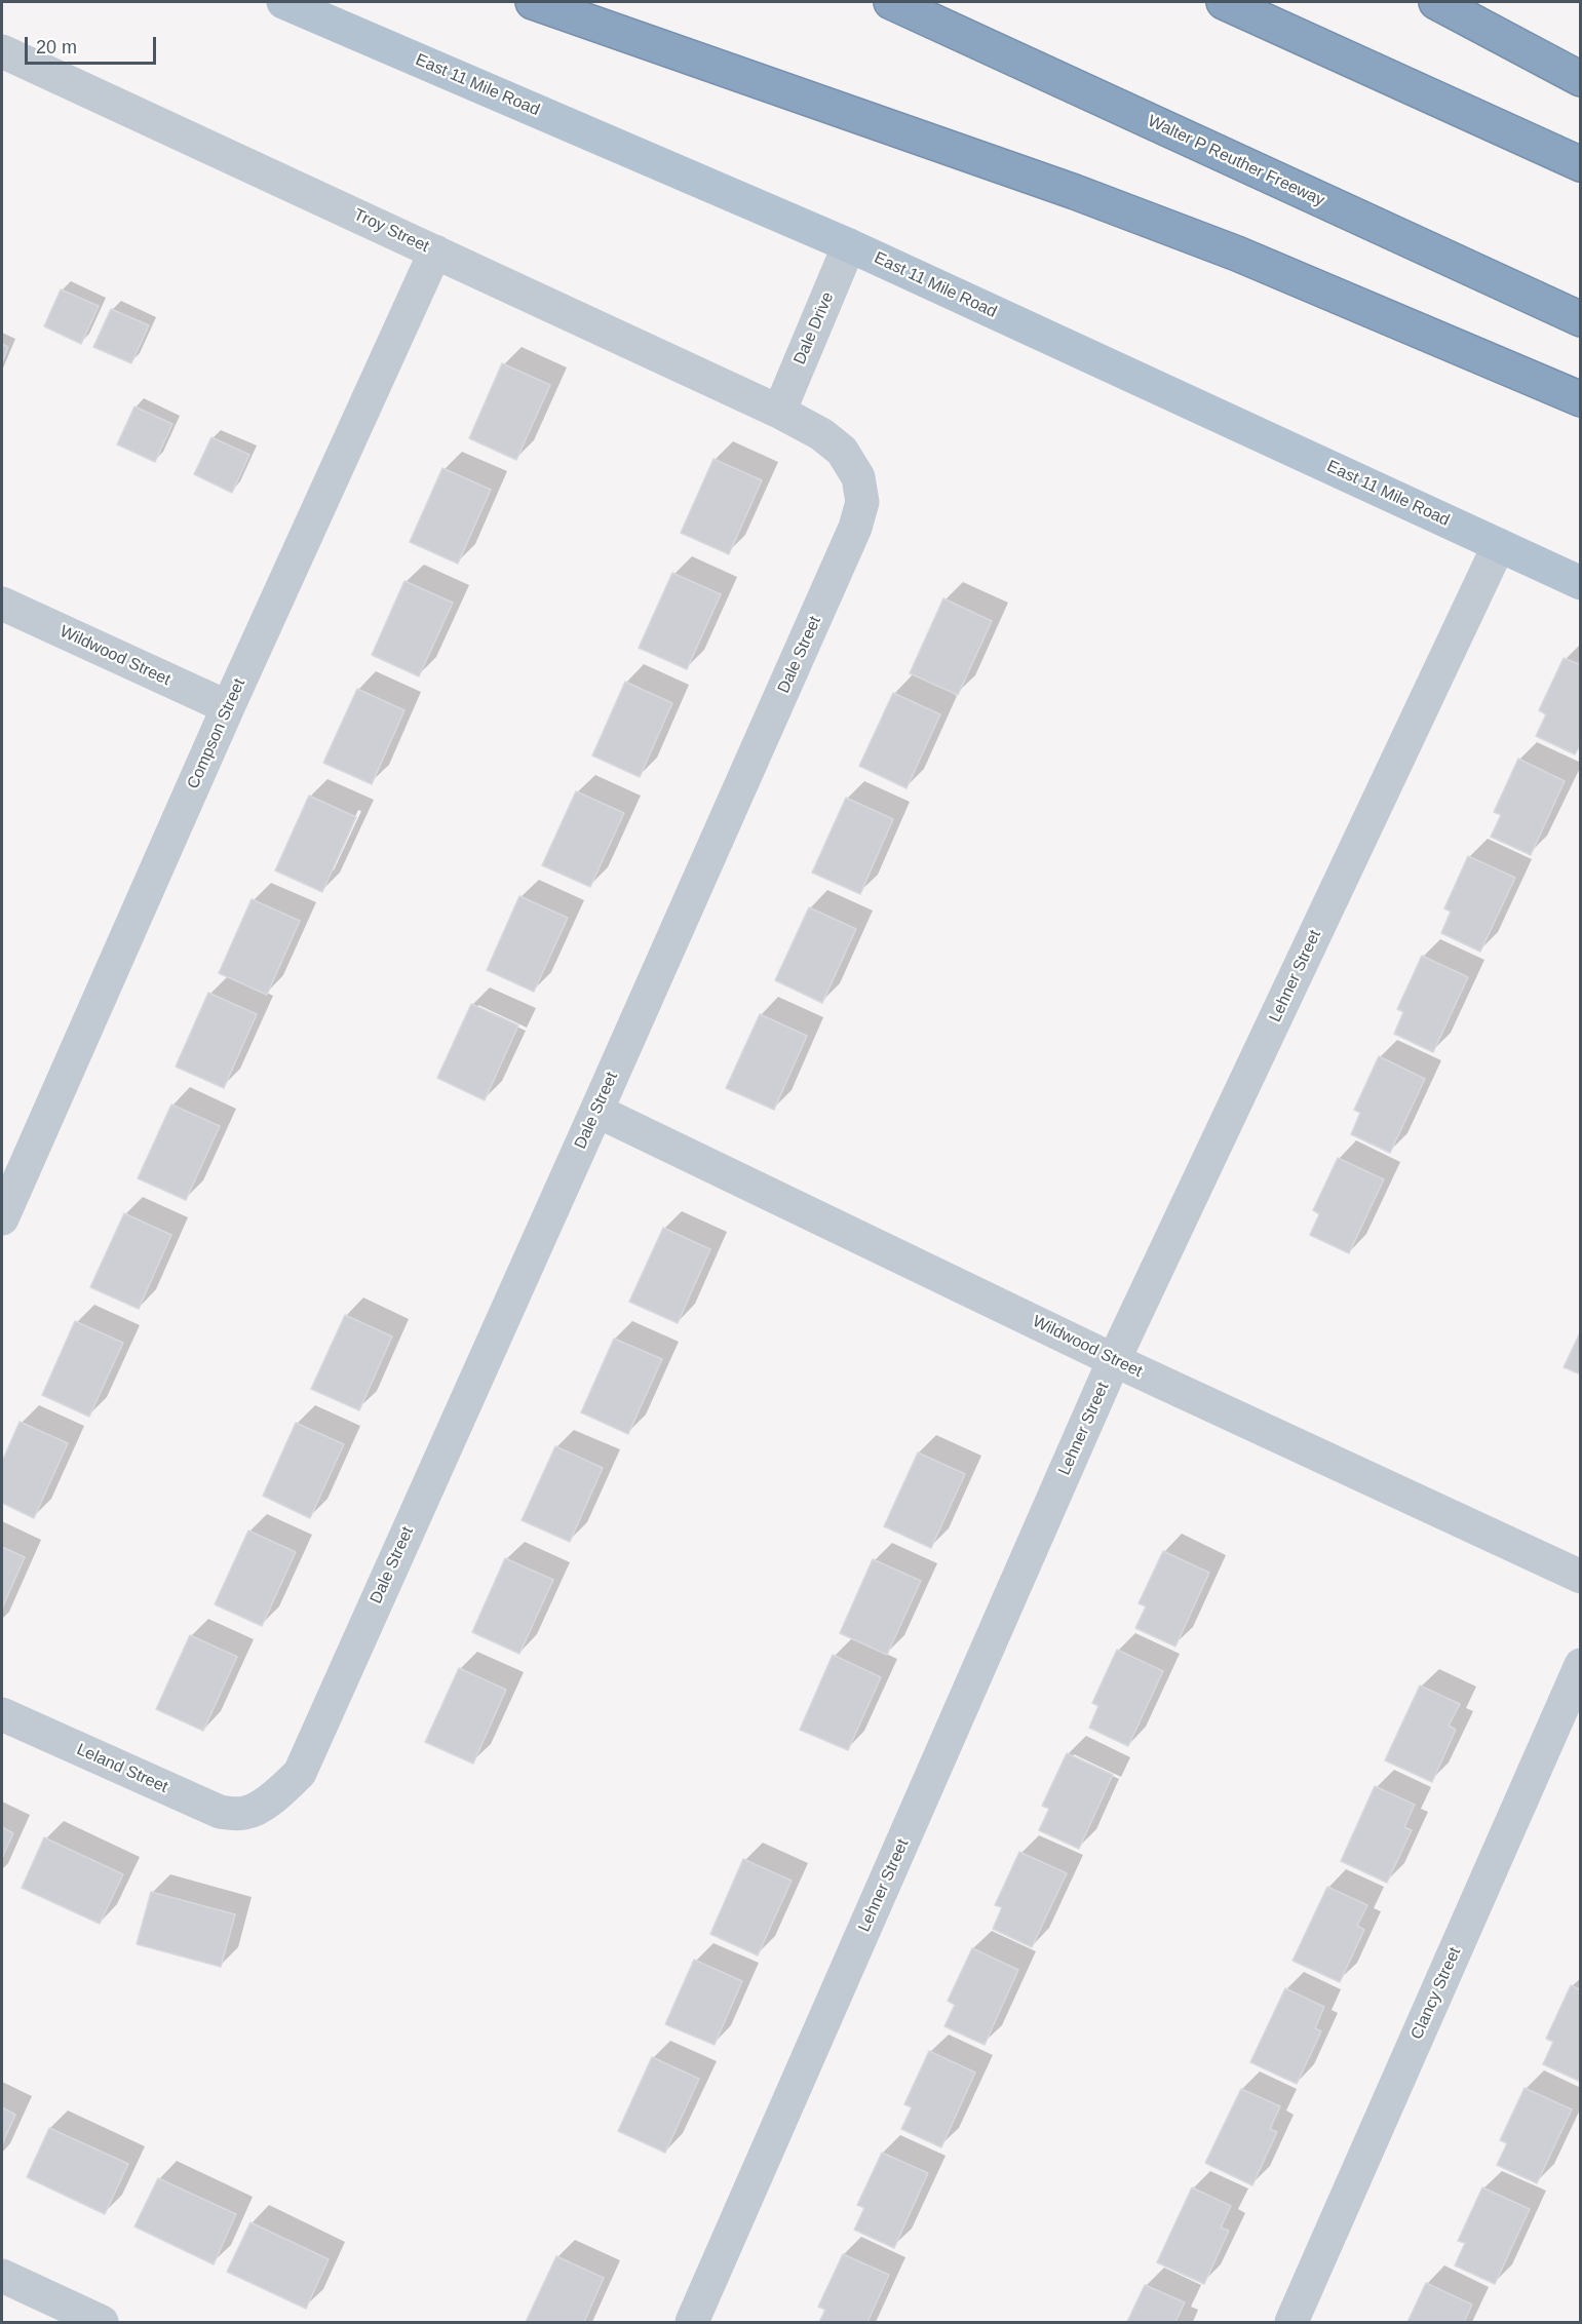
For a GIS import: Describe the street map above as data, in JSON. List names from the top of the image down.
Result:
{
  "streets": {
    "highway": ["Walter P Reuther Freeway"],
    "main road": ["East 11 Mile Road"],
    "street": [
      "Troy Street",
      "Dale Drive",
      "Dale Street",
      "Wildwood Street",
      "Compson Street",
      "Lehner Street",
      "Leland Street",
      "Clancy Street"
    ]
  },
  "crossings": [
    ["East 11 Mile Road", "Dale Drive"],
    ["East 11 Mile Road", "Lehner Street"],
    ["Troy Street", "Dale Drive"],
    ["Troy Street", "Dale Street"],
    ["Troy Street", "Compson Street"],
    ["Dale Drive", "Dale Street"],
    ["Dale Street", "Wildwood Street"],
    ["Dale Street", "Leland Street"],
    ["Wildwood Street", "Compson Street"],
    ["Wildwood Street", "Lehner Street"]
  ],
  "scale_bar": "20 m"
}
